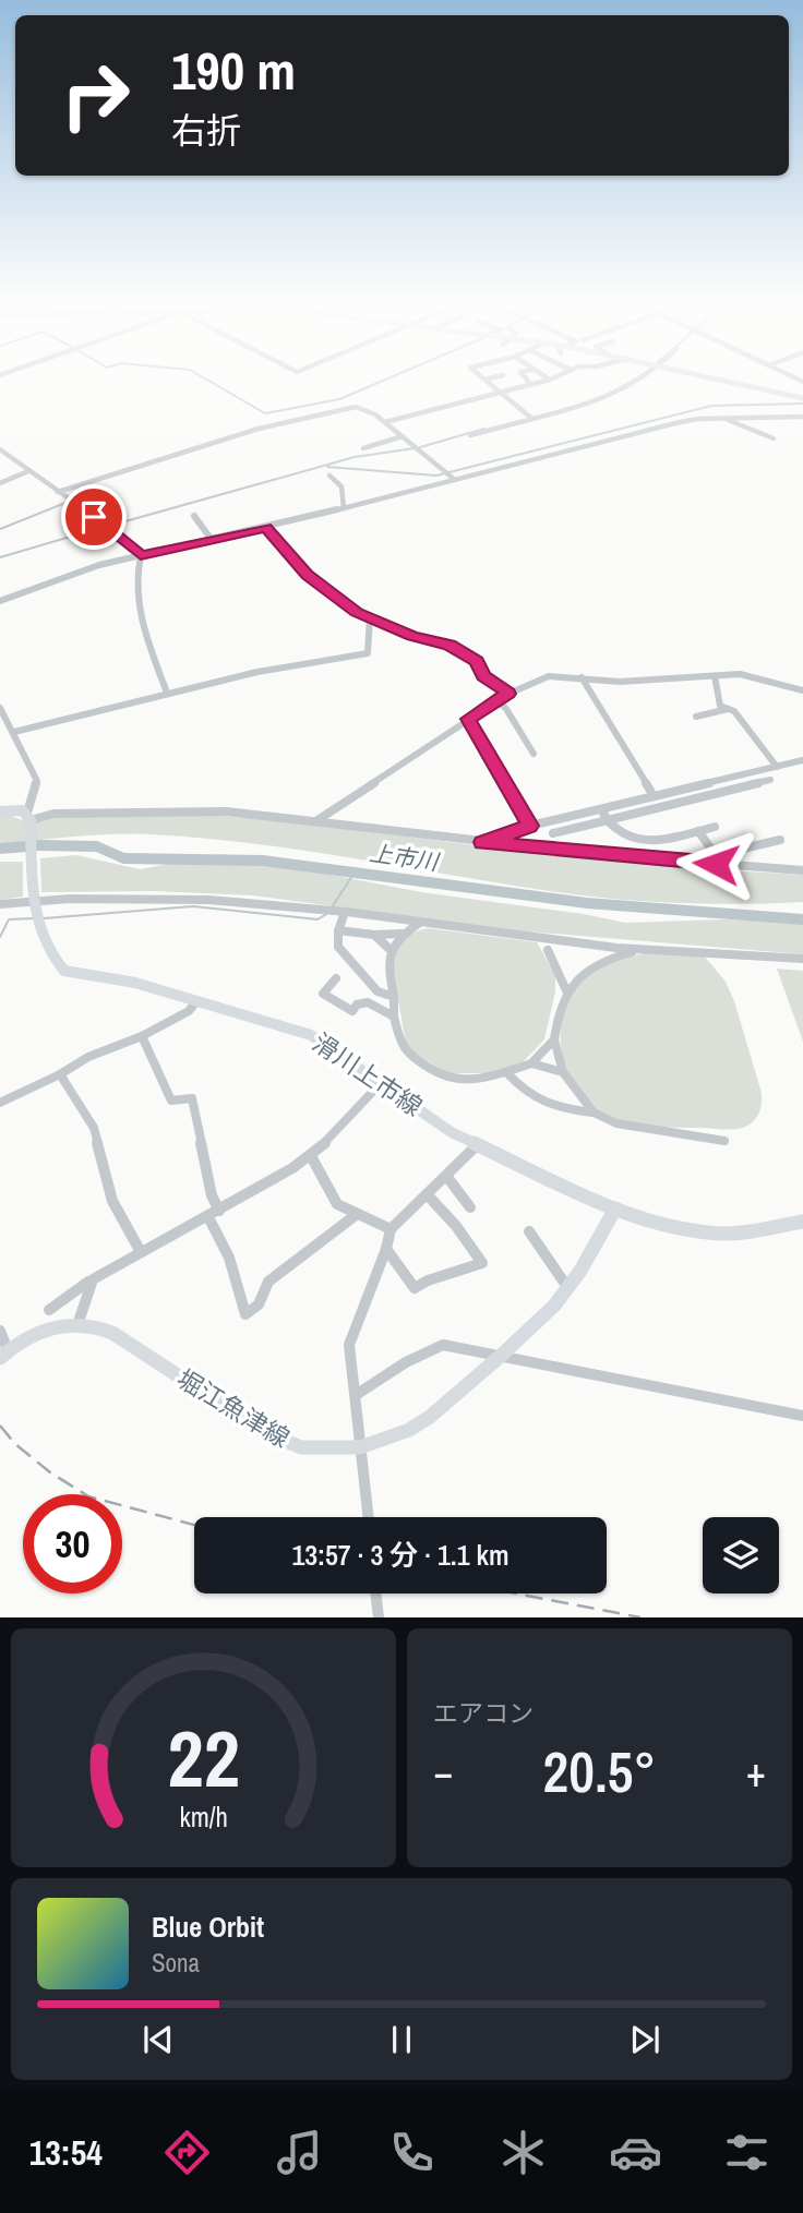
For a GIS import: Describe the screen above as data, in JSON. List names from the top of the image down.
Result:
{
  "streets": {
    "main road": ["滑川上市線", "堀江魚津線"]
  },
  "crossings": [
    ["滑川上市線", "堀江魚津線"]
  ],
  "water": ["上市川"],
  "page": {
    "turn": ["190 m", "右折"],
    "limit": "30",
    "trip": "13:57 · 3 分 · 1.1 km",
    "tile": "エアコン",
    "heat": ["−", "20.5°", "+"],
    "song": ["Blue Orbit", "Sona"],
    "tabs": "13:54",
    "gauge": ["22", "km/h"]
  }
}
